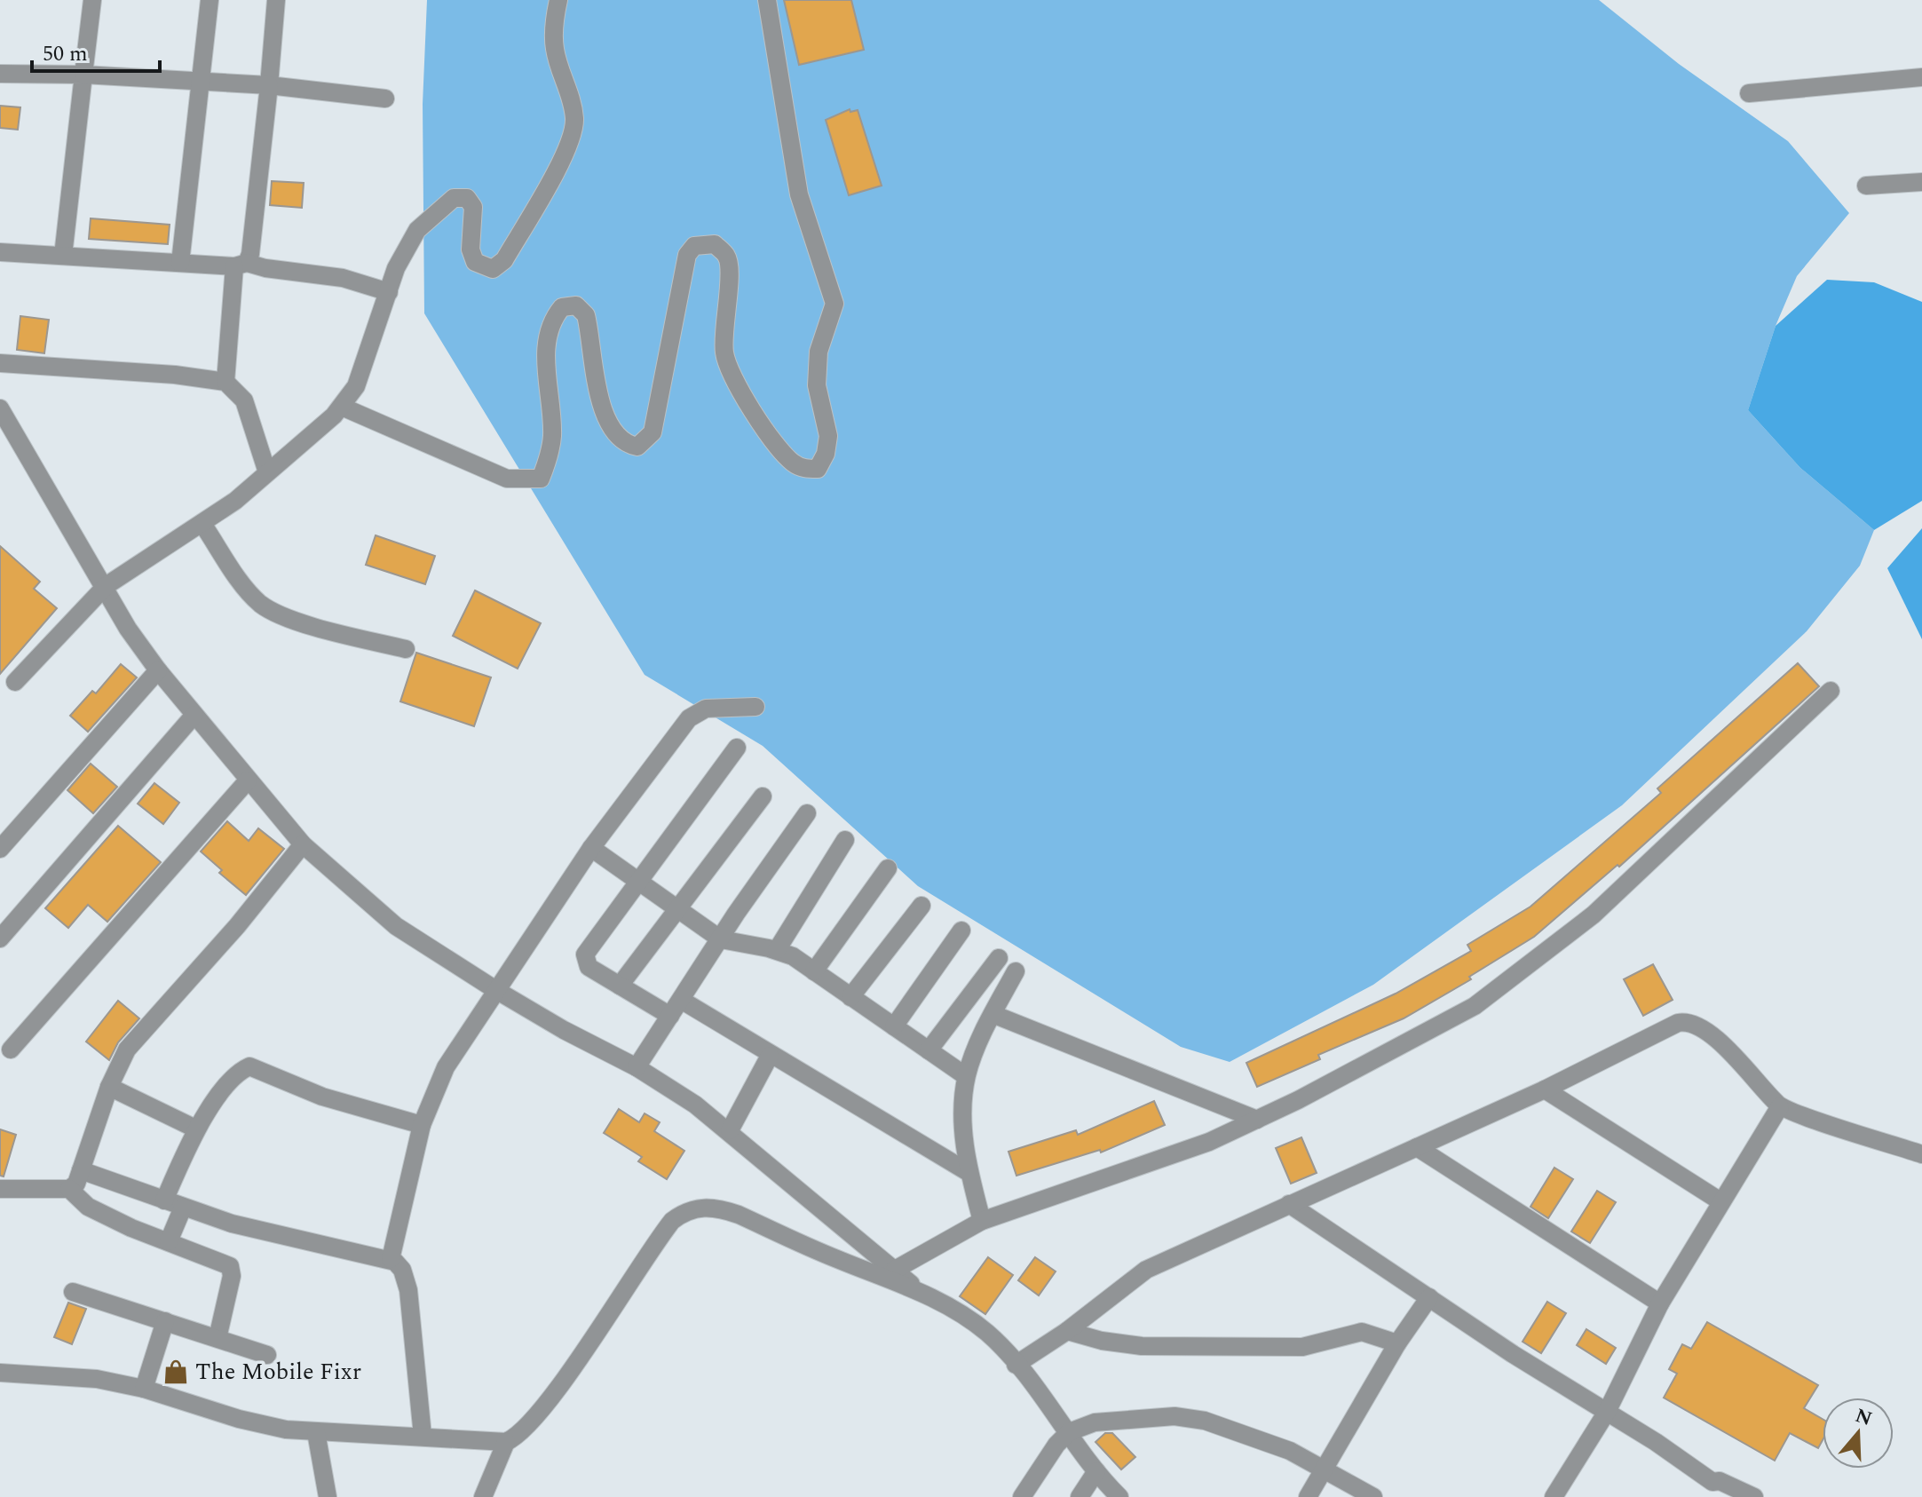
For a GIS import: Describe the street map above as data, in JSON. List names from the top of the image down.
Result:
{
  "places": {
    "shop": ["The Mobile Fixr"]
  },
  "scale_bar": "50 m",
  "north": "top"
}
